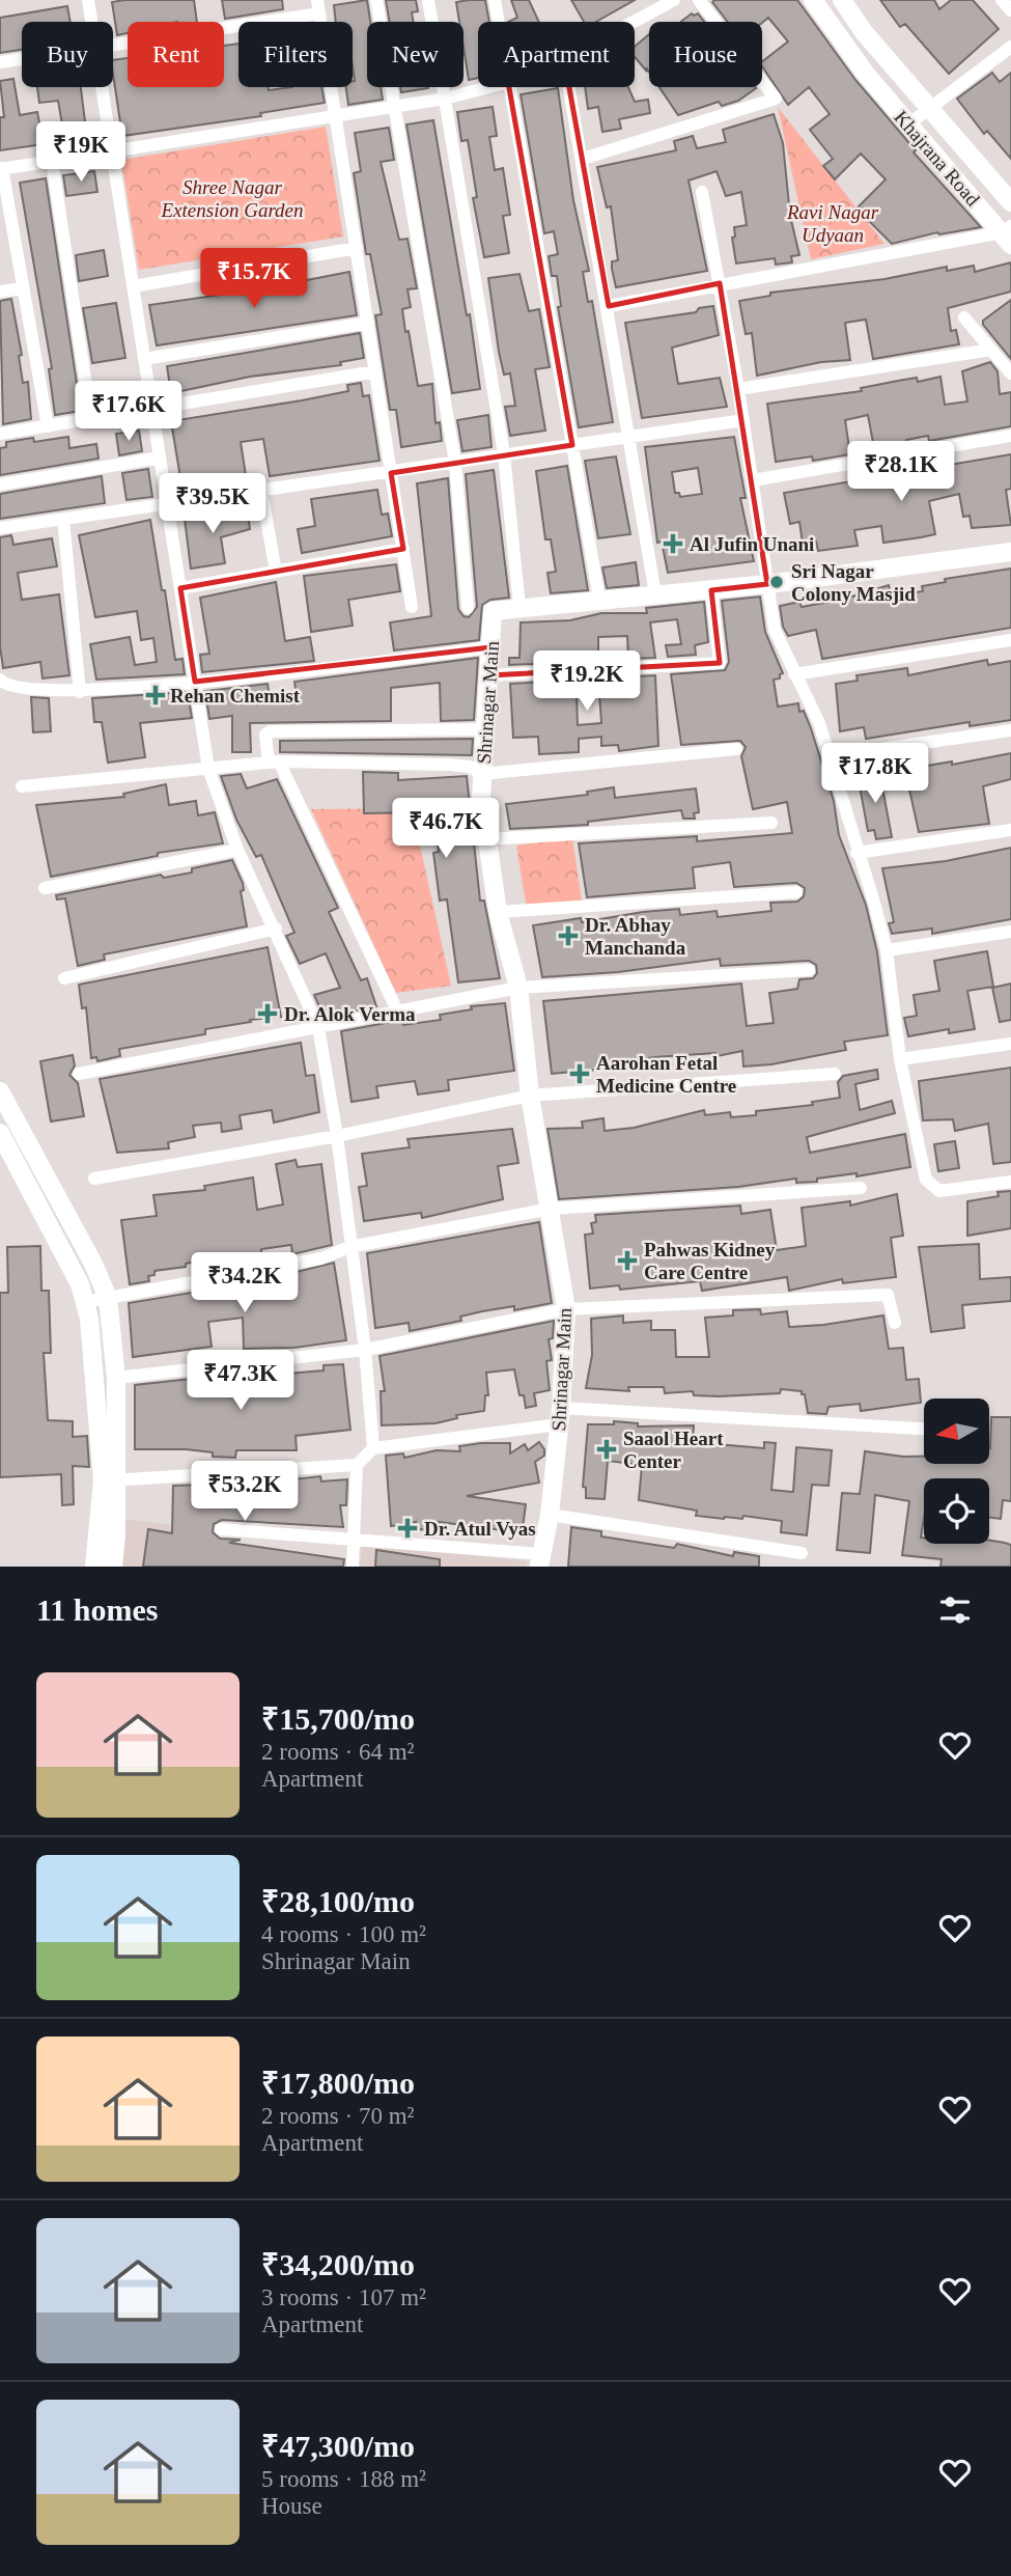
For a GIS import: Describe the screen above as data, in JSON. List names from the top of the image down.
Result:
{
  "streets": {
    "main road": ["Khajrana Road", "Shrinagar Main"]
  },
  "parks": ["Shree Nagar Extension Garden", "Ravi Nagar Udyaan"],
  "places": {
    "health": [
      "Al Jufin Unani",
      "Rehan Chemist",
      "Dr. Abhay Manchanda",
      "Dr. Alok Verma",
      "Aarohan Fetal Medicine Centre",
      "Pahwas Kidney Care Centre",
      "Saaol Heart Center",
      "Dr. Atul Vyas"
    ],
    "other": ["Sri Nagar Colony Masjid"]
  },
  "north": "left",
  "page": {
    "chip": [
      "Buy",
      "Rent",
      "Filters",
      "New",
      "Apartment",
      "House"
    ],
    "price": [
      "₹19K",
      "₹15.7K",
      "₹17.6K",
      "₹28.1K",
      "₹39.5K",
      "₹19.2K",
      "₹17.8K",
      "₹46.7K",
      "₹34.2K",
      "₹47.3K",
      "₹53.2K"
    ],
    "heading": "11 homes",
    "list": [
      {
        "name": "₹15,700/mo",
        "note": "2 rooms · 64 m² · Apartment"
      },
      {
        "name": "₹28,100/mo",
        "note": "4 rooms · 100 m² · Shrinagar Main"
      },
      {
        "name": "₹17,800/mo",
        "note": "2 rooms · 70 m² · Apartment"
      },
      {
        "name": "₹34,200/mo",
        "note": "3 rooms · 107 m² · Apartment"
      },
      {
        "name": "₹47,300/mo",
        "note": "5 rooms · 188 m² · House"
      }
    ]
  }
}
